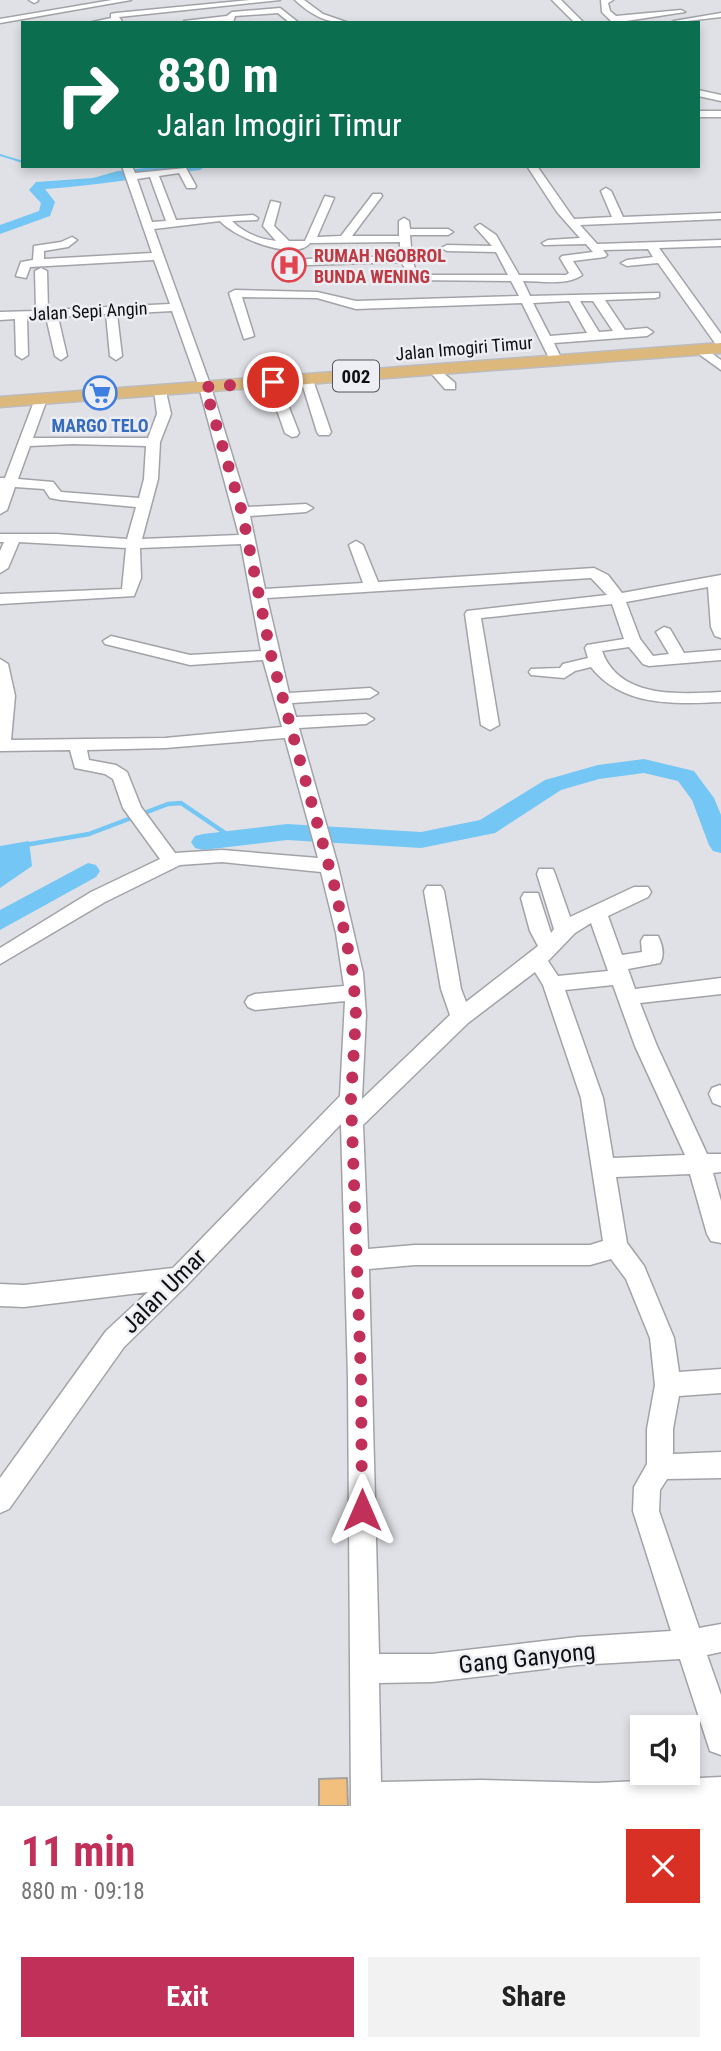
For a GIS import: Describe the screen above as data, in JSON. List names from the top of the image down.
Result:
{
  "streets": {
    "main road": ["Jalan Imogiri Timur", "002"],
    "street": ["Jalan Sepi Angin", "Jalan Umar", "Gang Ganyong"]
  },
  "places": {
    "hospital": ["RUMAH NGOBROL BUNDA WENING"],
    "supermarket": ["MARGO TELO"]
  },
  "page": {
    "turn": ["830 m", "Jalan Imogiri Timur"],
    "heading": ["11 min", "880 m · 09:18"],
    "buttons": ["Exit", "Share"]
  }
}
